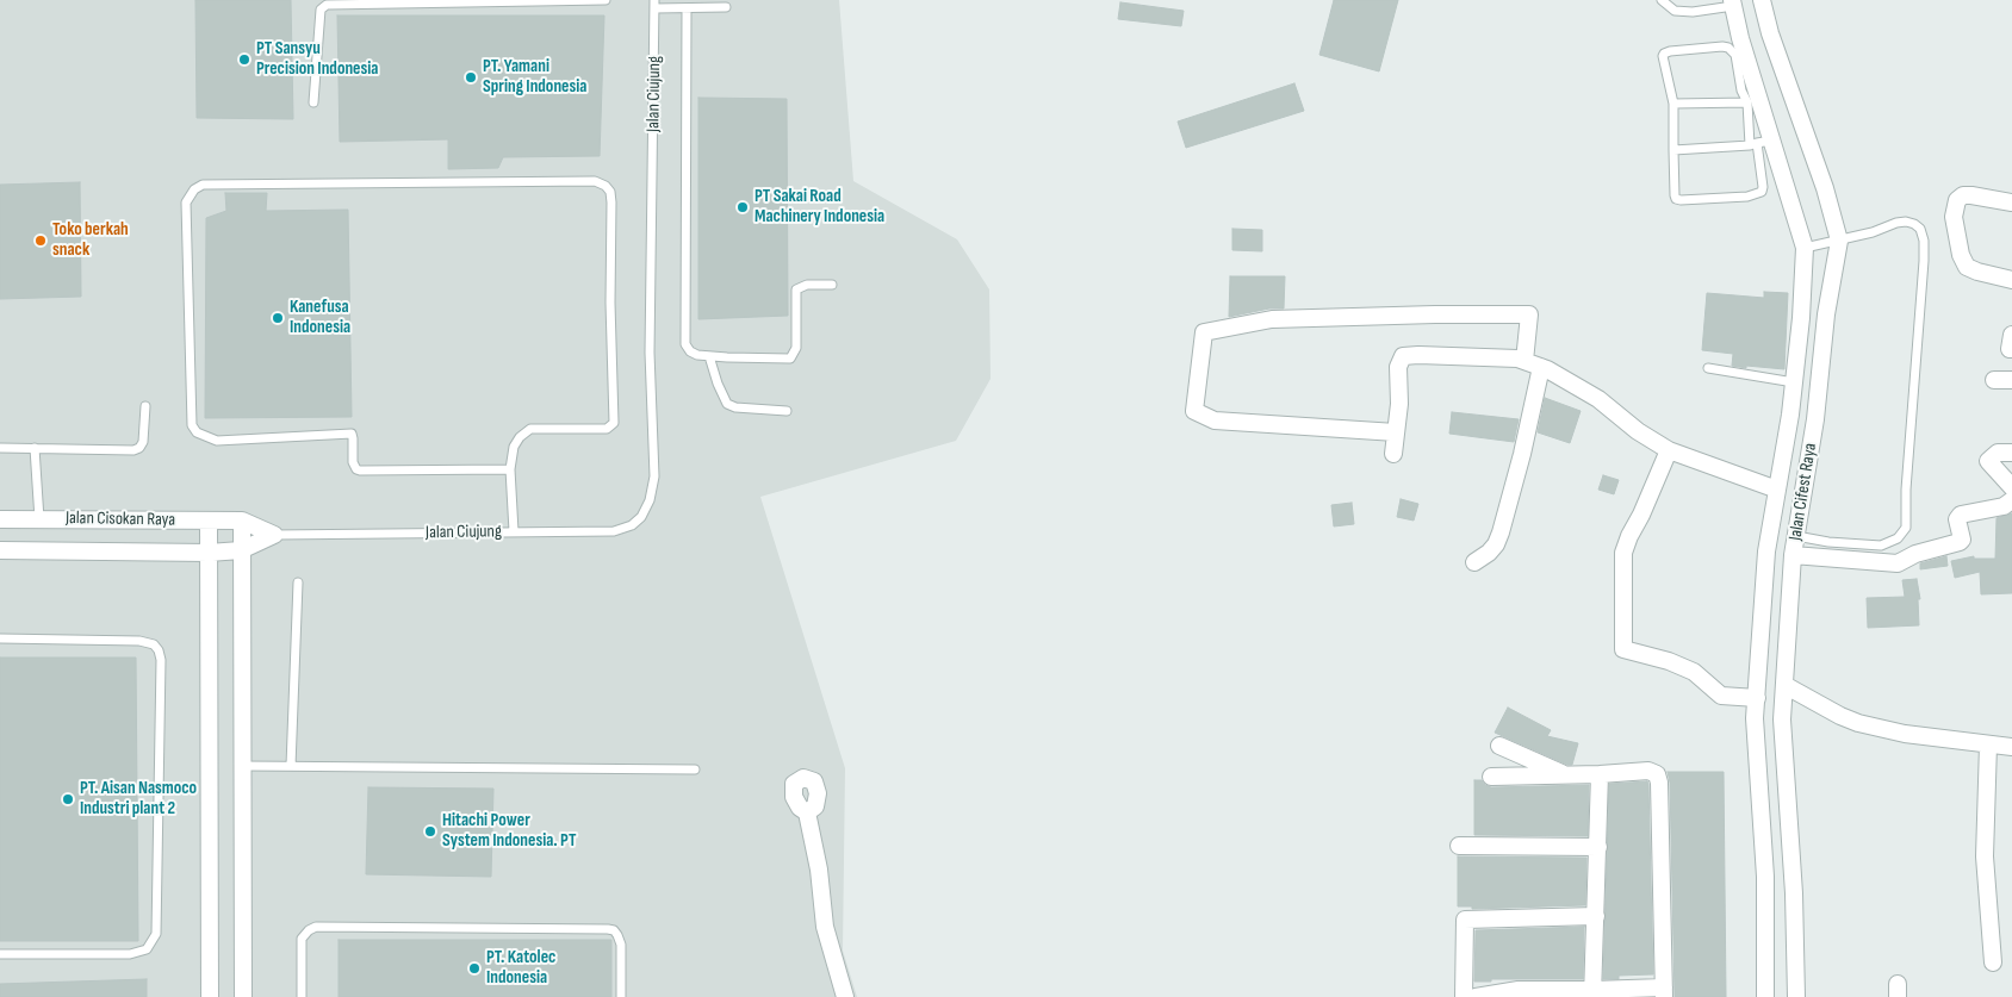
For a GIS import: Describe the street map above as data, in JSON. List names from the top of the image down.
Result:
{
  "streets": {
    "street": ["Jalan Ciujung", "Jalan Cifest Raya", "Jalan Cisokan Raya"]
  },
  "crossings": [
    ["Jalan Ciujung", "Jalan Cisokan Raya"]
  ],
  "places": [
    "PT Sansyu Precision Indonesia",
    "PT. Yamani Spring Indonesia",
    "PT Sakai Road Machinery Indonesia",
    "Toko berkah snack",
    "Kanefusa Indonesia",
    "PT. Aisan Nasmoco Industri plant 2",
    "Hitachi Power System Indonesia. PT",
    "PT. Katolec Indonesia"
  ]
}
